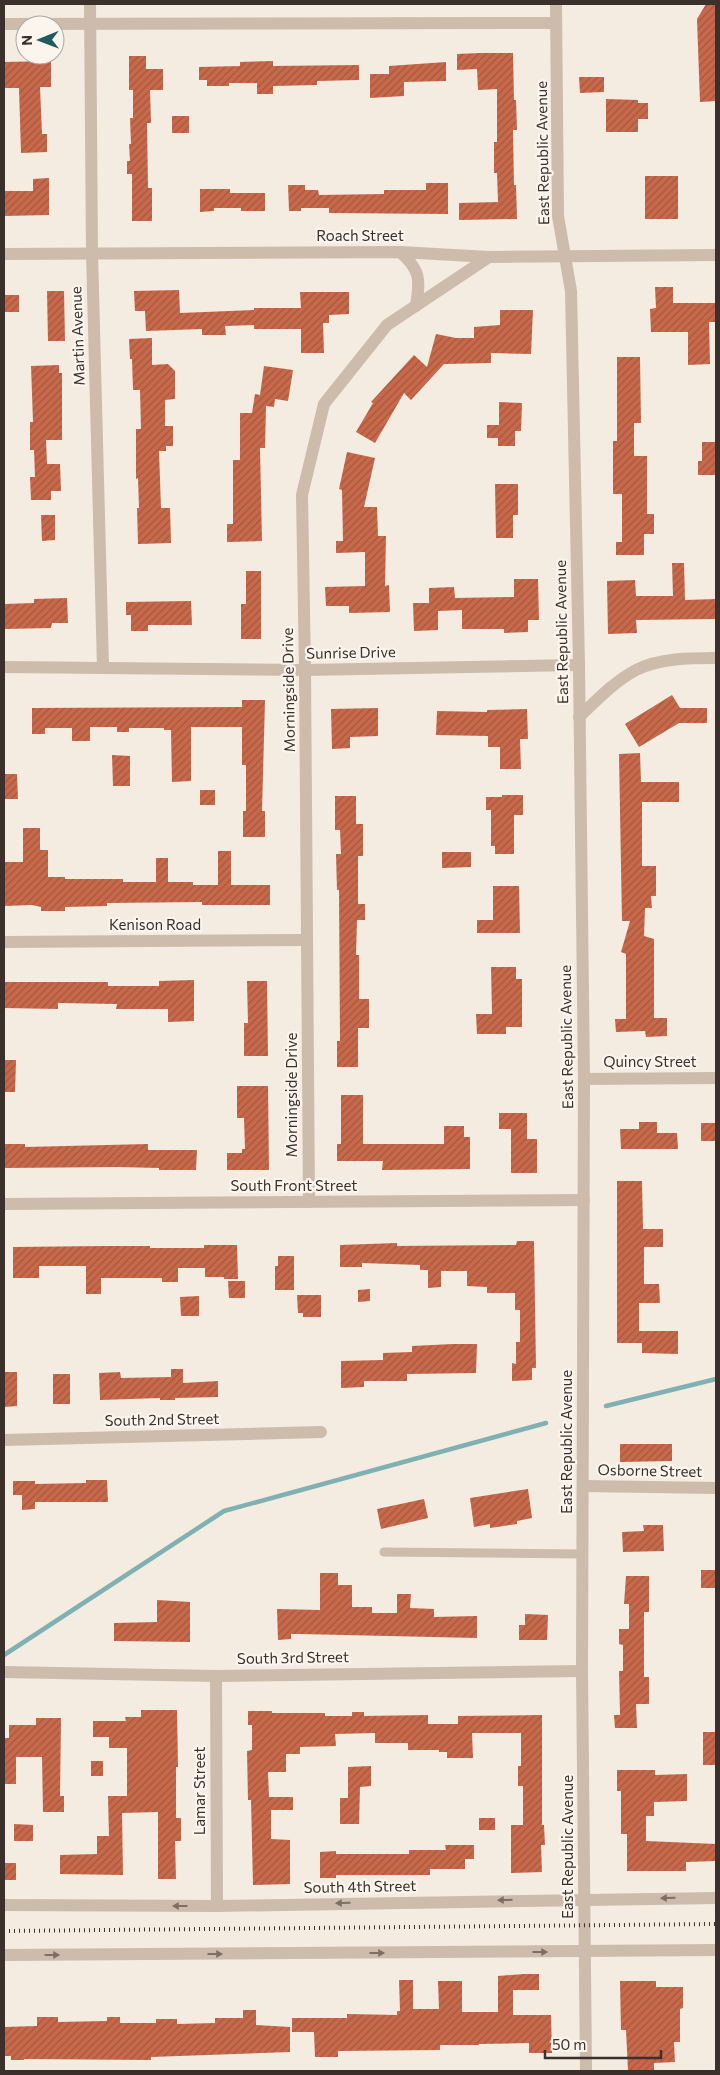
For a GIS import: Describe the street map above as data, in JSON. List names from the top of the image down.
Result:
{
  "streets": {
    "street": [
      "East Republic Avenue",
      "Roach Street",
      "Martin Avenue",
      "Sunrise Drive",
      "Morningside Drive",
      "Kenison Road",
      "Quincy Street",
      "South Front Street",
      "South 2nd Street",
      "Osborne Street",
      "South 3rd Street",
      "Lamar Street",
      "South 4th Street"
    ]
  },
  "crossings": [
    ["East Republic Avenue", "Roach Street"],
    ["East Republic Avenue", "Sunrise Drive"],
    ["East Republic Avenue", "Quincy Street"],
    ["East Republic Avenue", "South Front Street"],
    ["East Republic Avenue", "Osborne Street"],
    ["East Republic Avenue", "South 3rd Street"],
    ["East Republic Avenue", "South 4th Street"],
    ["Roach Street", "Martin Avenue"],
    ["Roach Street", "Morningside Drive"],
    ["Martin Avenue", "Sunrise Drive"],
    ["Sunrise Drive", "Morningside Drive"],
    ["Morningside Drive", "Kenison Road"],
    ["Morningside Drive", "South Front Street"],
    ["South 3rd Street", "Lamar Street"],
    ["Lamar Street", "South 4th Street"]
  ],
  "scale_bar": "50 m",
  "north": "left"
}
